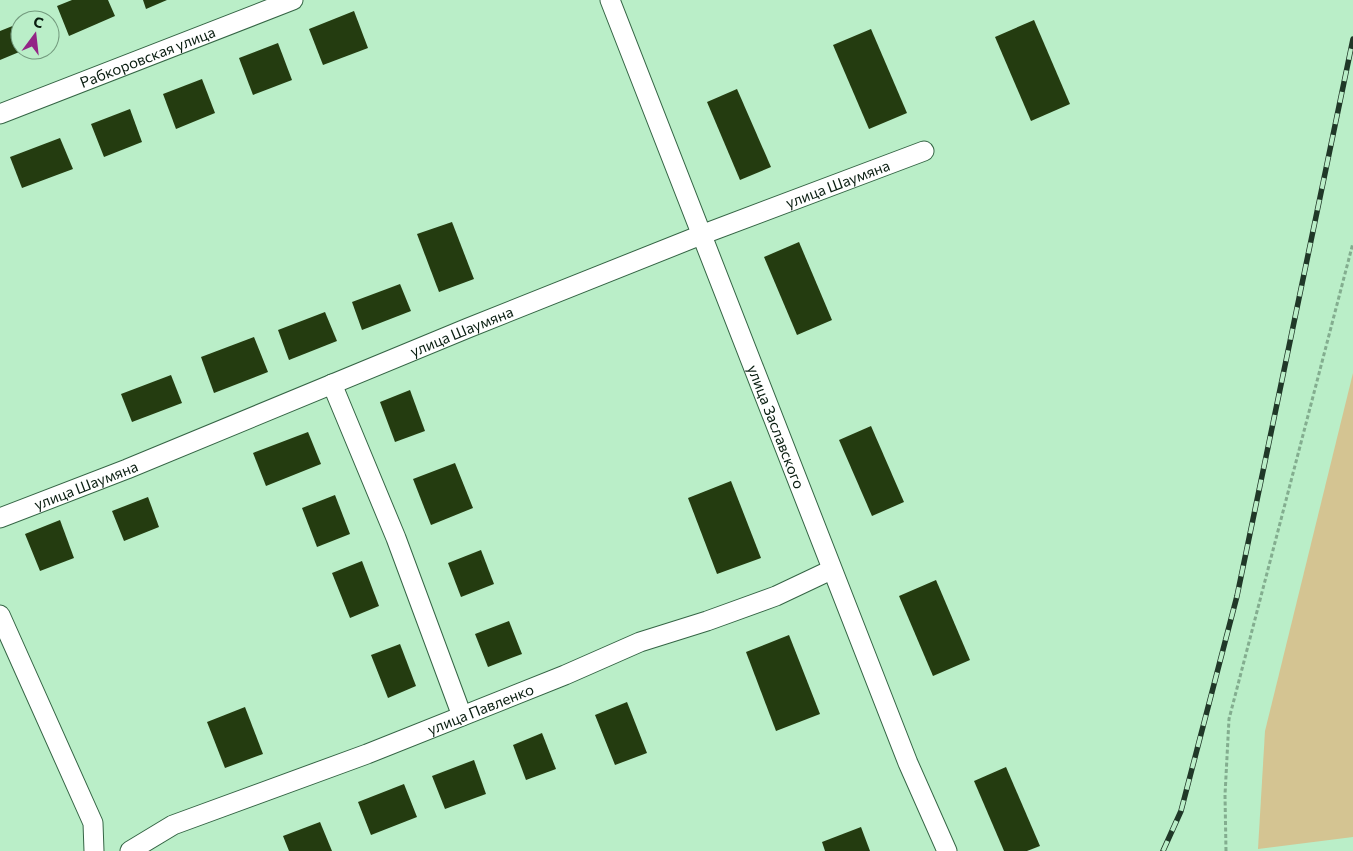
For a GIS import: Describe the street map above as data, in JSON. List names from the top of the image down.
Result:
{
  "streets": {
    "street": [
      "Рабкоровская улица",
      "улица Шаумяна",
      "улица Заславского",
      "улица Павленко"
    ]
  },
  "crossings": [
    ["улица Шаумяна", "улица Заславского"],
    ["улица Заславского", "улица Павленко"]
  ],
  "north": "top"
}
